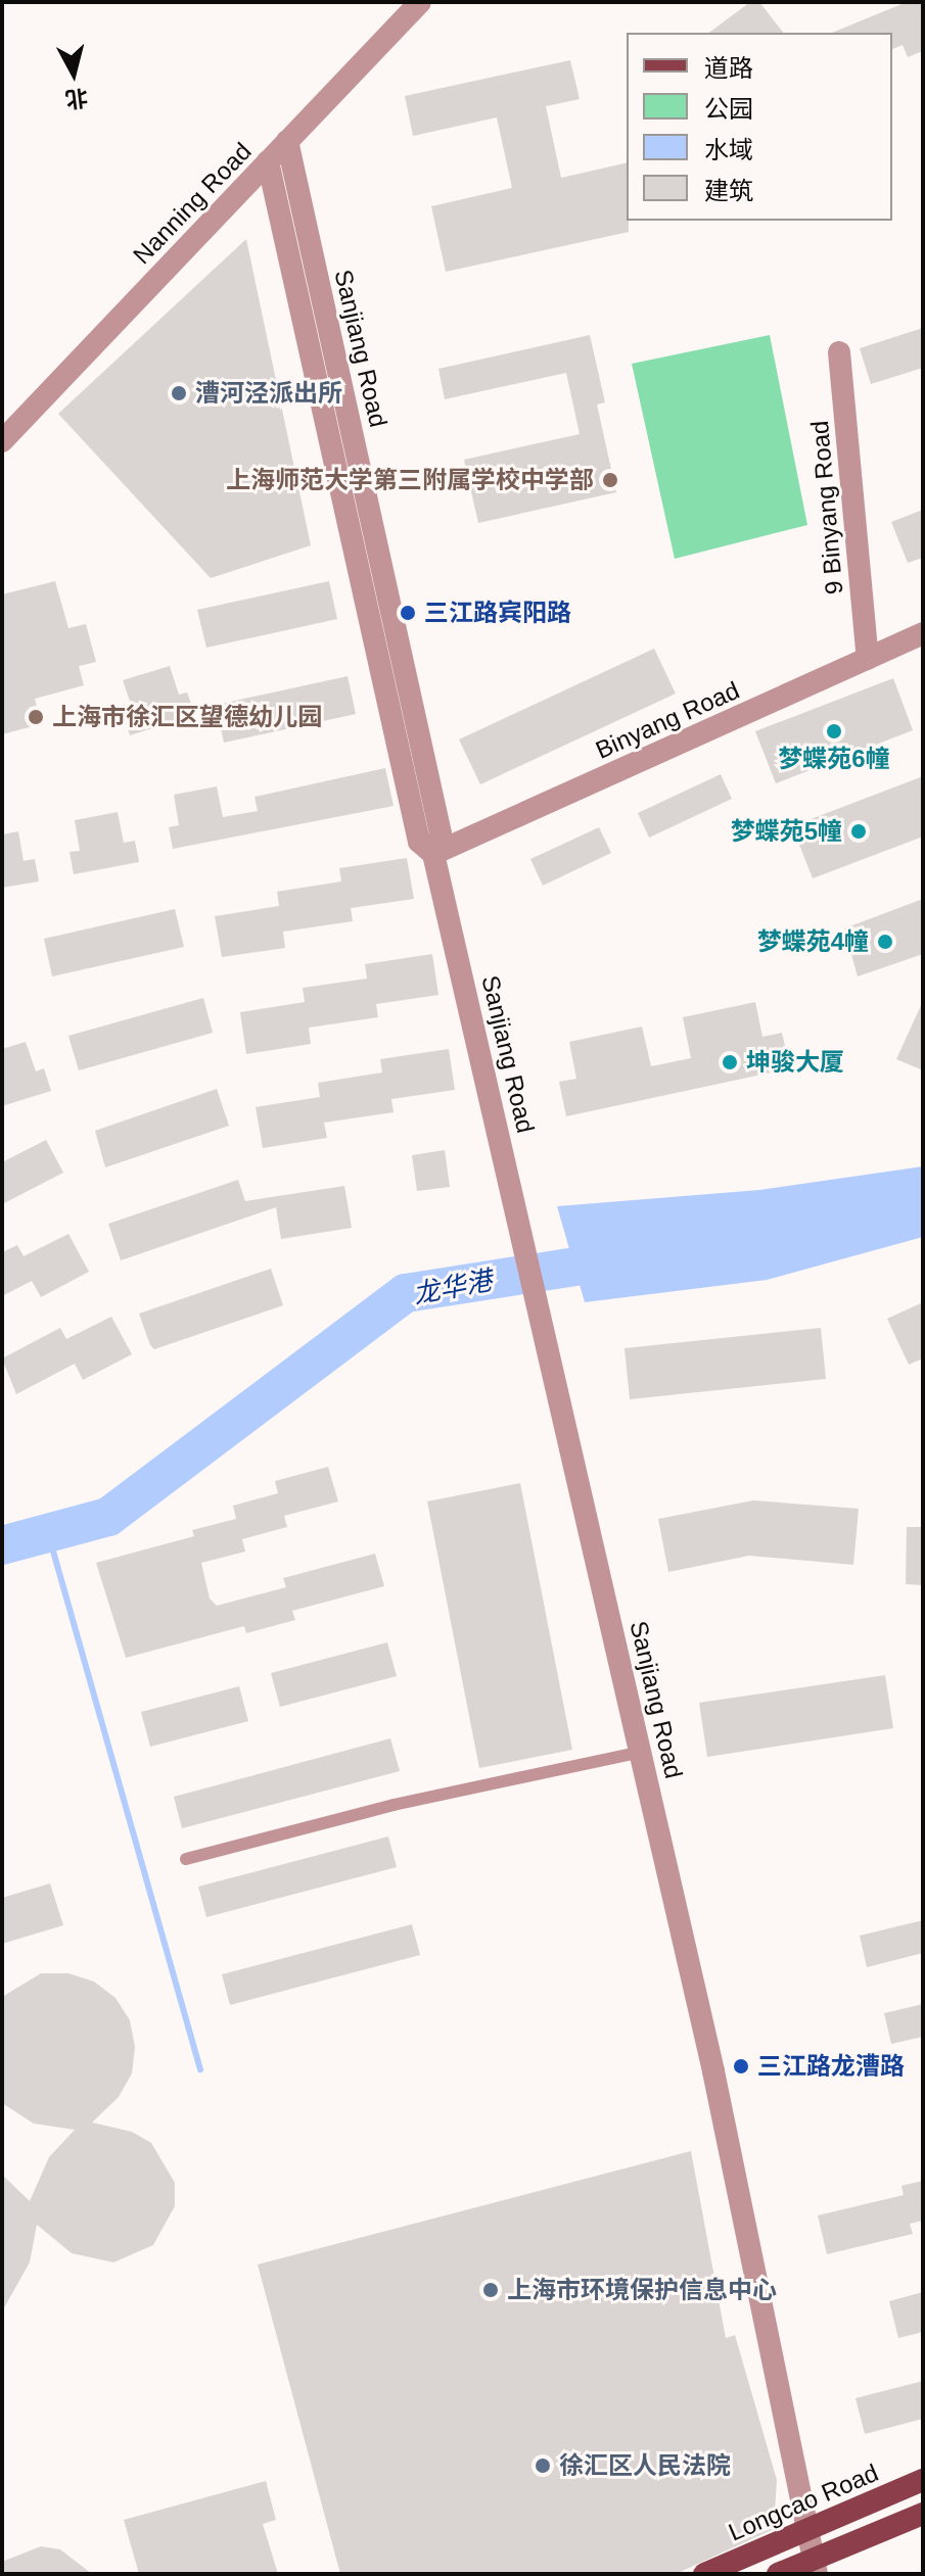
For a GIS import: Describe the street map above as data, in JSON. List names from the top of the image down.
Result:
{
  "streets": {
    "main road": ["Longcao Road"],
    "street": [
      "Nanning Road",
      "Sanjiang Road",
      "9 Binyang Road",
      "Binyang Road"
    ]
  },
  "crossings": [
    ["Nanning Road", "Sanjiang Road"],
    ["Sanjiang Road", "Binyang Road"],
    ["Sanjiang Road", "Longcao Road"],
    ["9 Binyang Road", "Binyang Road"]
  ],
  "water": ["龙华港"],
  "places": [
    "漕河泾派出所",
    "上海师范大学第三附属学校中学部",
    "三江路宾阳路",
    "上海市徐汇区望德幼儿园",
    "梦蝶苑6幢",
    "梦蝶苑5幢",
    "梦蝶苑4幢",
    "坤骏大厦",
    "三江路龙漕路",
    "上海市环境保护信息中心",
    "徐汇区人民法院"
  ],
  "legend": [
    "道路",
    "公园",
    "水域",
    "建筑"
  ],
  "north": "bottom"
}
